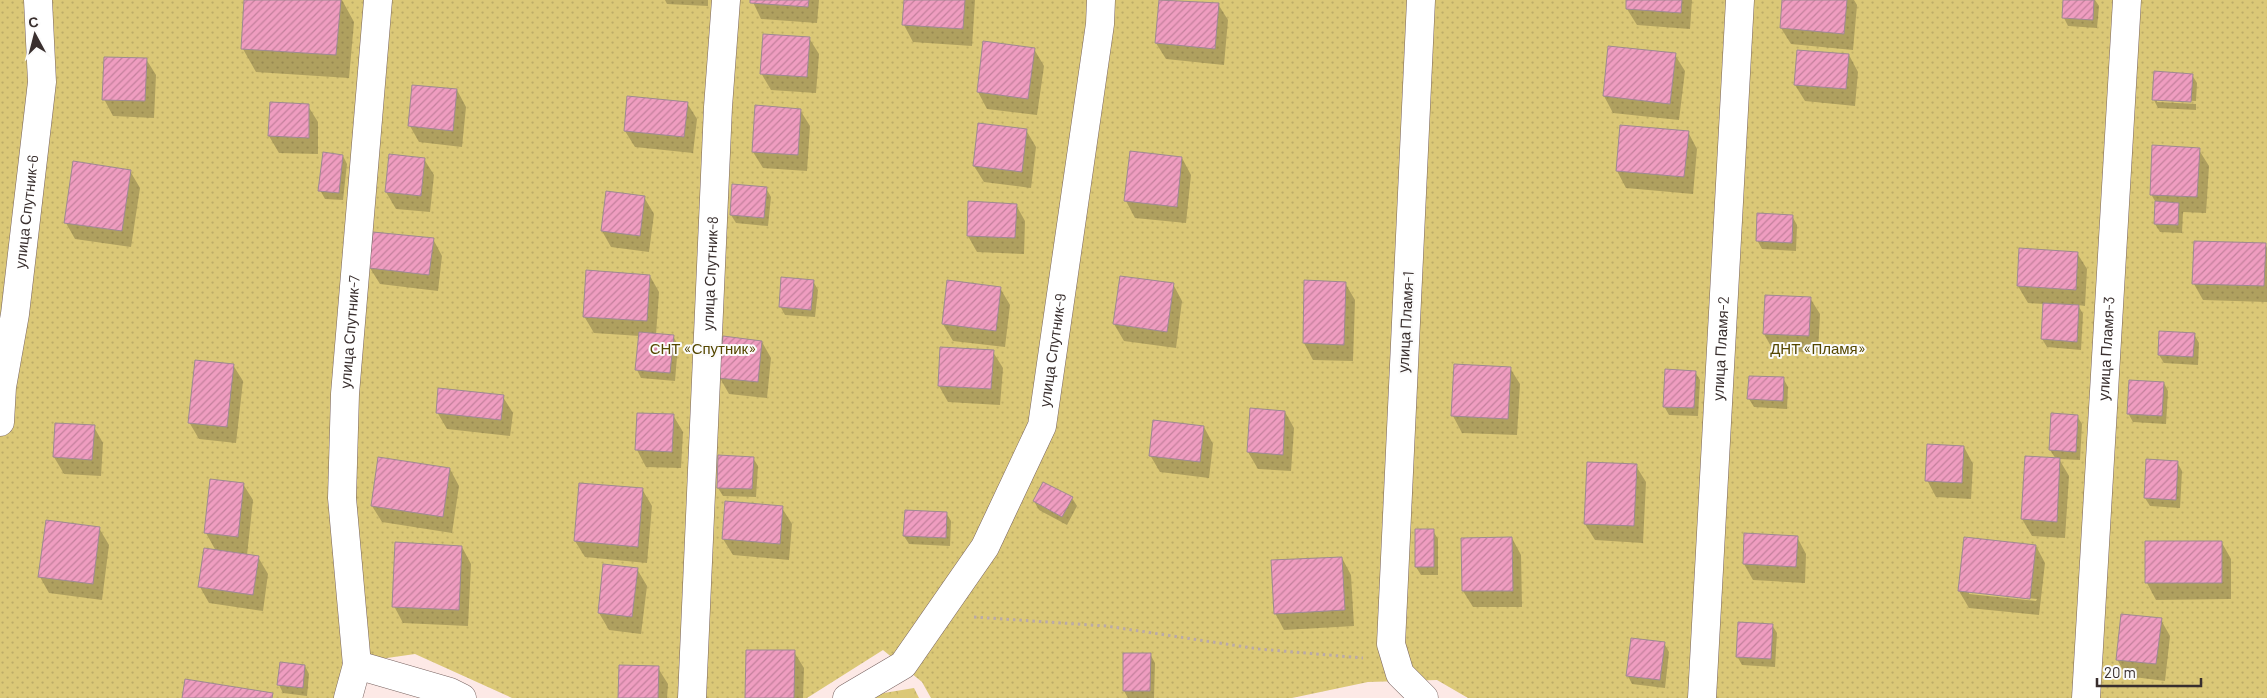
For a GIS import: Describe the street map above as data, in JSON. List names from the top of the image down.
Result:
{
  "streets": {
    "street": [
      "улица Спутник-6",
      "улица Спутник-8",
      "улица Пламя-1",
      "улица Спутник-7",
      "улица Пламя-2",
      "улица Пламя-3",
      "улица Спутник-9"
    ]
  },
  "parks": ["СНТ «Спутник»", "ДНТ «Пламя»"],
  "scale_bar": "20 m",
  "north": "top"
}
